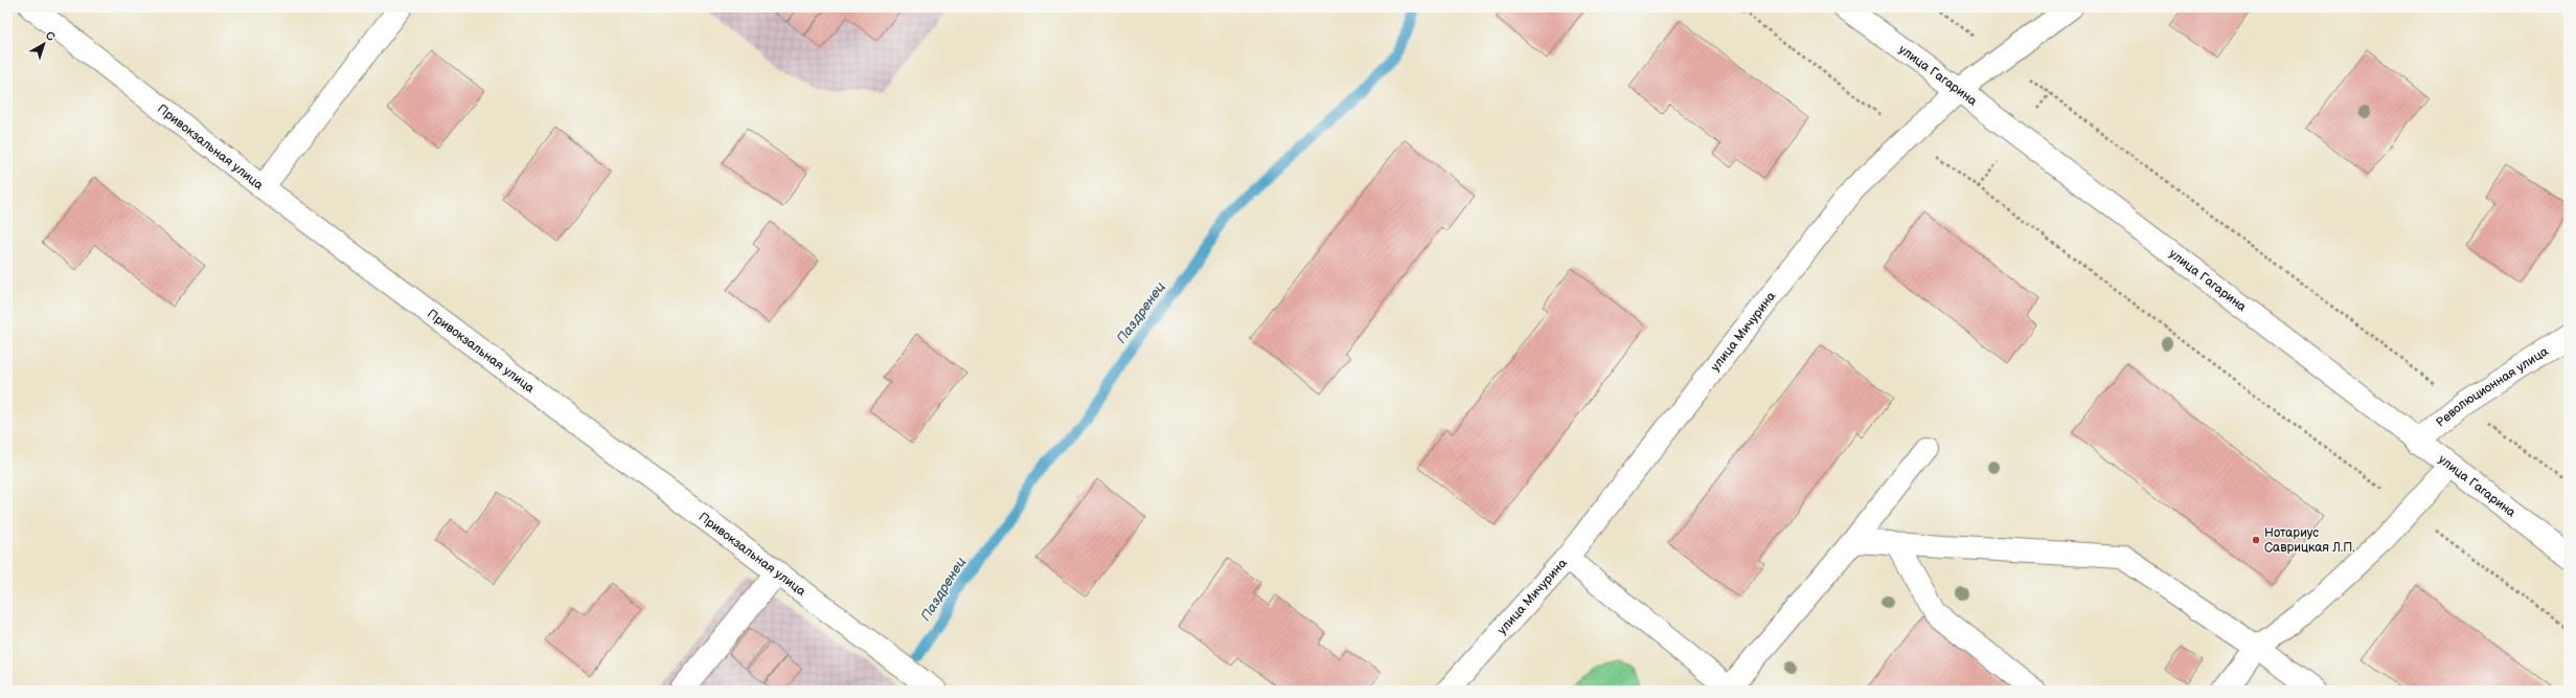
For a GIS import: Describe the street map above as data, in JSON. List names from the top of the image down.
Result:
{
  "streets": {
    "street": [
      "улица Гагарина",
      "Привокзальная улица",
      "улица Мичурина",
      "Революционная улица"
    ]
  },
  "crossings": [
    ["улица Гагарина", "улица Мичурина"],
    ["улица Гагарина", "Революционная улица"]
  ],
  "water": ["Паздренец"],
  "places": ["Нотариус Саврицкая Л.П."],
  "north": "top right"
}
